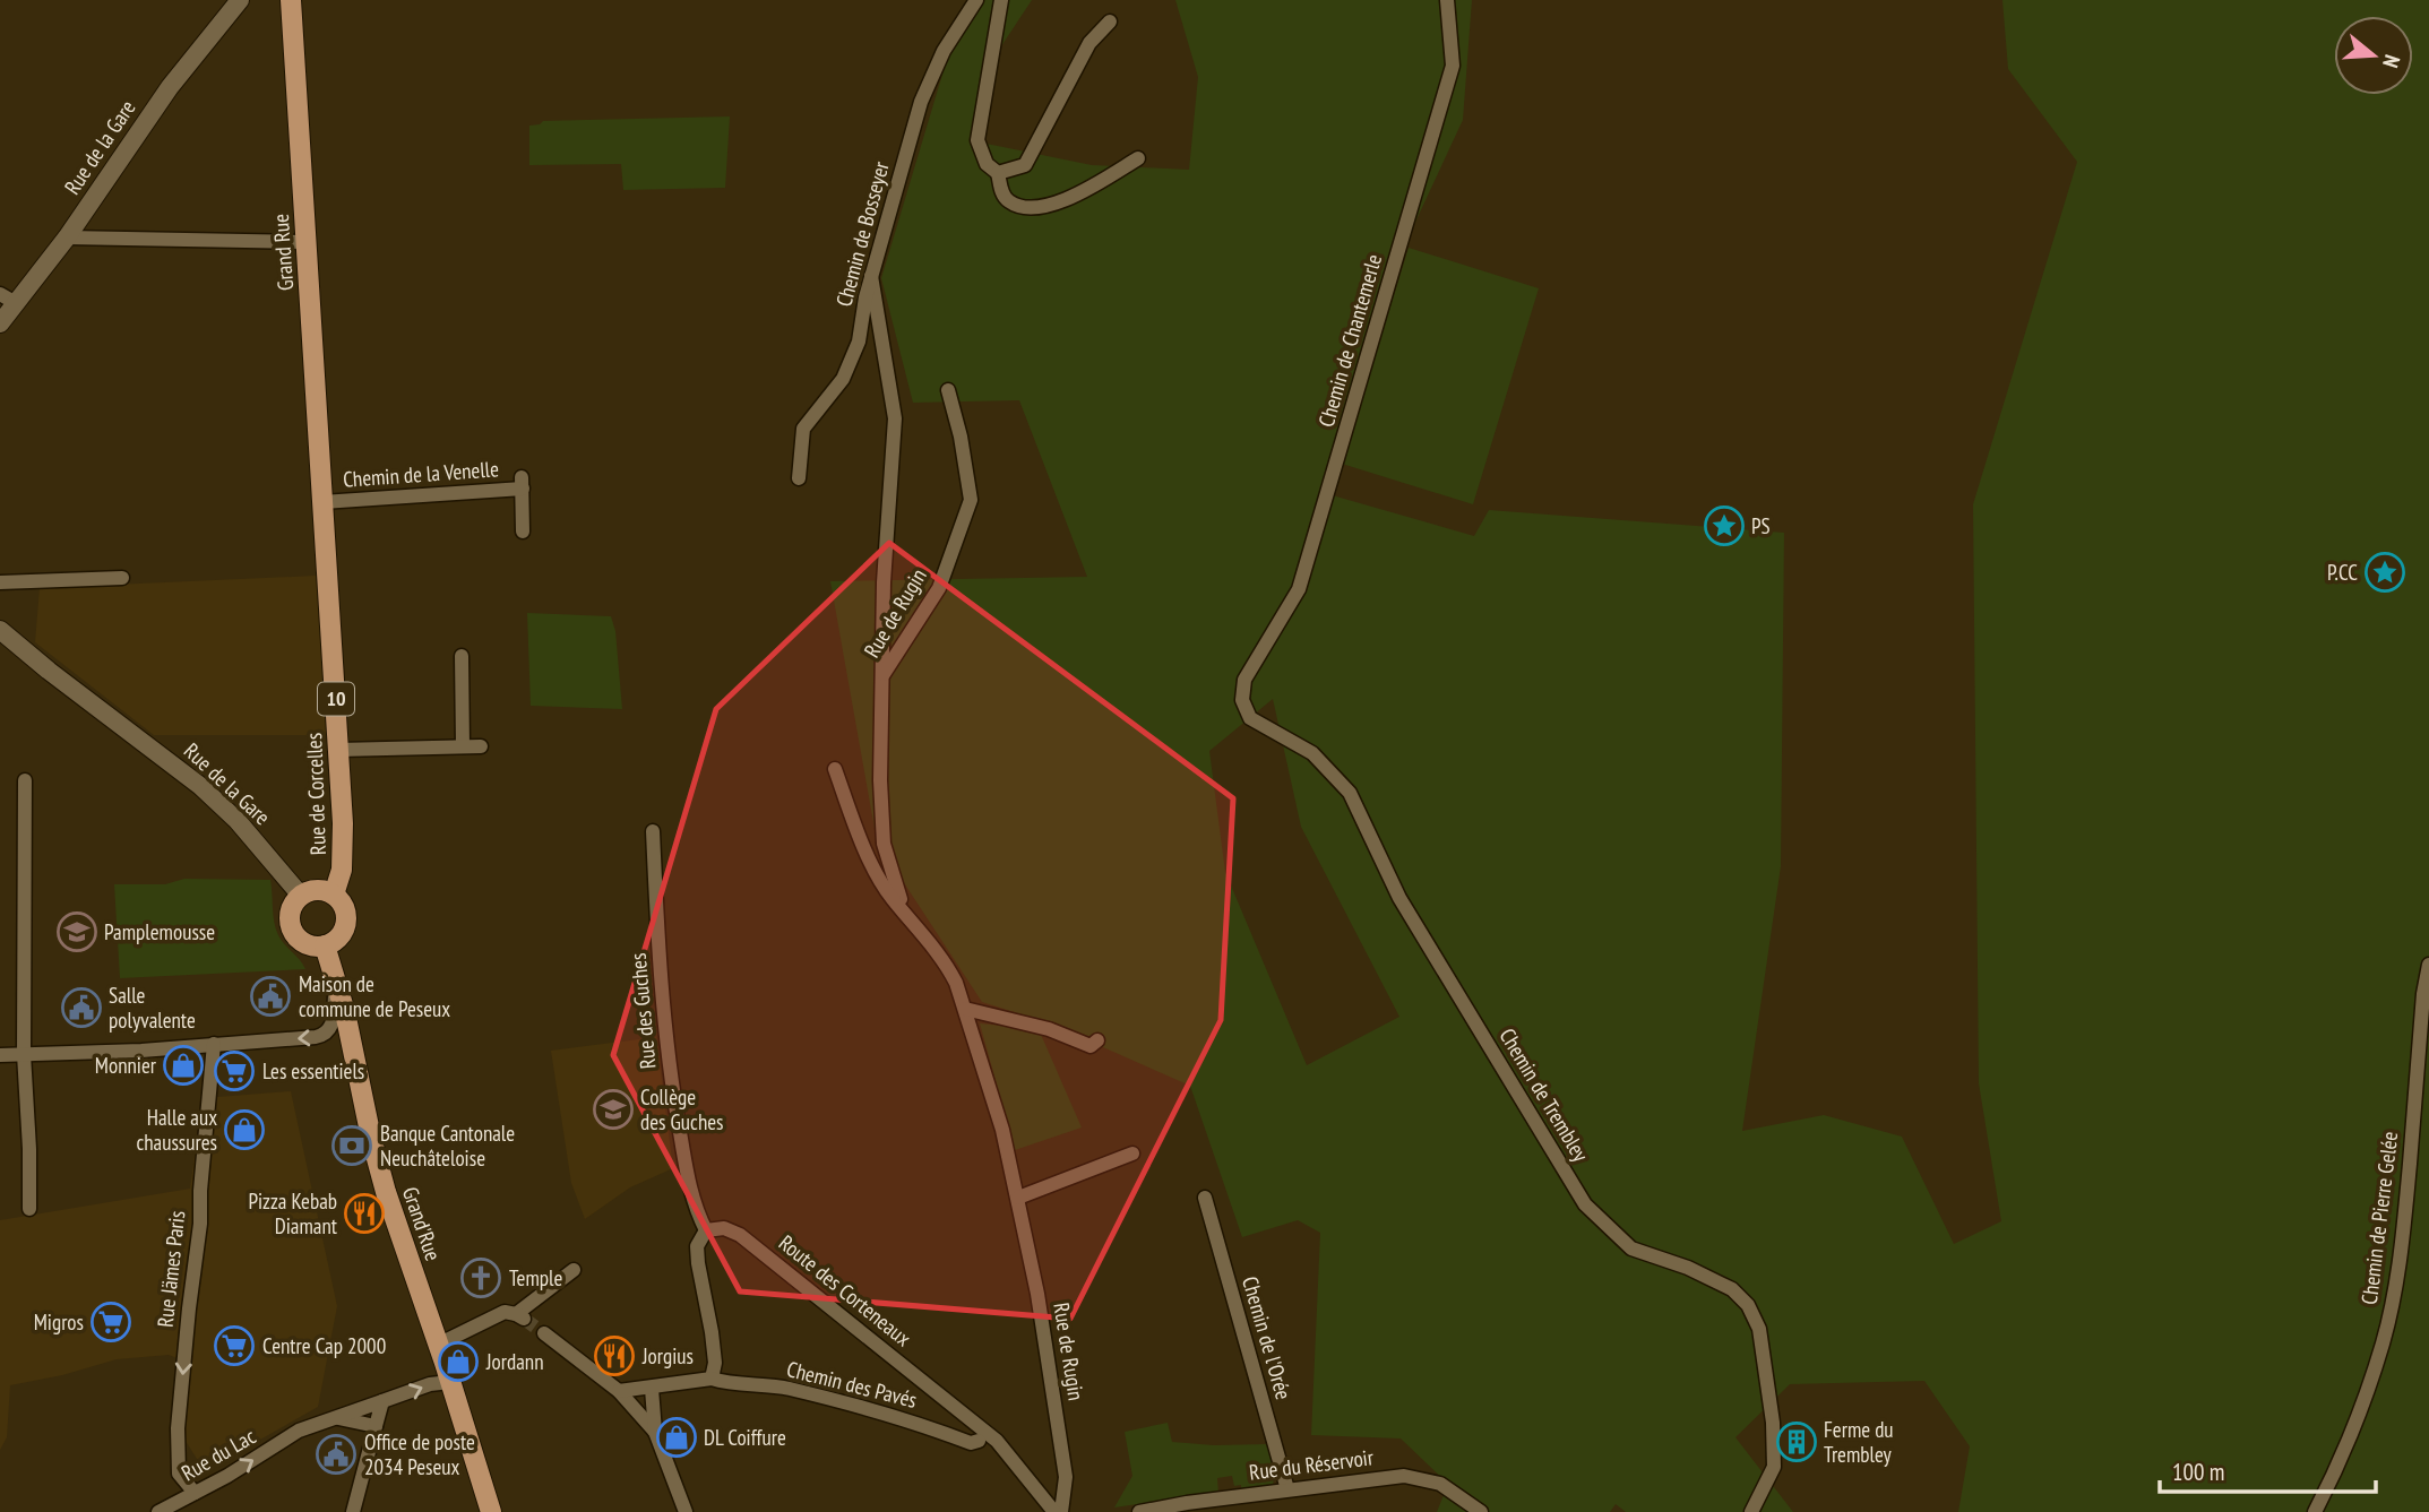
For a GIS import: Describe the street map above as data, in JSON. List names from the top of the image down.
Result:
{
  "streets": {
    "main road": [
      "Rue de la Gare",
      "Grand Rue",
      "10",
      "Rue de Corcelles",
      "Grand'Rue"
    ],
    "street": [
      "Chemin de Bosseyer",
      "Chemin de Chantemerle",
      "Chemin de la Venelle",
      "Rue de Rugin",
      "Rue des Guches",
      "Chemin de Trembley",
      "Chemin de Pierre Gelée",
      "Rue Jämes Paris",
      "Route des Corteneaux",
      "Chemin de l'Orée",
      "Chemin des Pavés",
      "Rue du Lac",
      "Rue du Réservoir"
    ]
  },
  "crossings": [
    ["Rue de la Gare", "Rue de Corcelles"],
    ["Rue de la Gare", "Grand'Rue"],
    ["Grand Rue", "Chemin de la Venelle"],
    ["Grand Rue", "Rue de Corcelles"],
    ["Chemin de Chantemerle", "Chemin de Trembley"],
    ["Chemin de la Venelle", "Rue de Corcelles"],
    ["Rue de Corcelles", "Grand'Rue"],
    ["Rue des Guches", "Route des Corteneaux"],
    ["Rue Jämes Paris", "Rue du Lac"],
    ["Chemin de l'Orée", "Rue du Réservoir"]
  ],
  "one_way": ["Rue Jämes Paris", "Rue du Lac"],
  "places": {
    "place": ["PS", "P.CC"],
    "school or university": ["Pamplemousse", "Collège des Guches"],
    "public building": ["Maison de commune de Peseux", "Salle polyvalente", "Office de poste 2034 Peseux"],
    "shop": [
      "Monnier",
      "Halle aux chaussures",
      "Jordann",
      "DL Coiffure"
    ],
    "supermarket": ["Les essentiels", "Migros", "Centre Cap 2000"],
    "bank": ["Banque Cantonale Neuchâteloise"],
    "restaurant": ["Pizza Kebab Diamant", "Jorgius"],
    "church": ["Temple"],
    "building": ["Ferme du Trembley"]
  },
  "scale_bar": "100 m",
  "north": "right"
}
